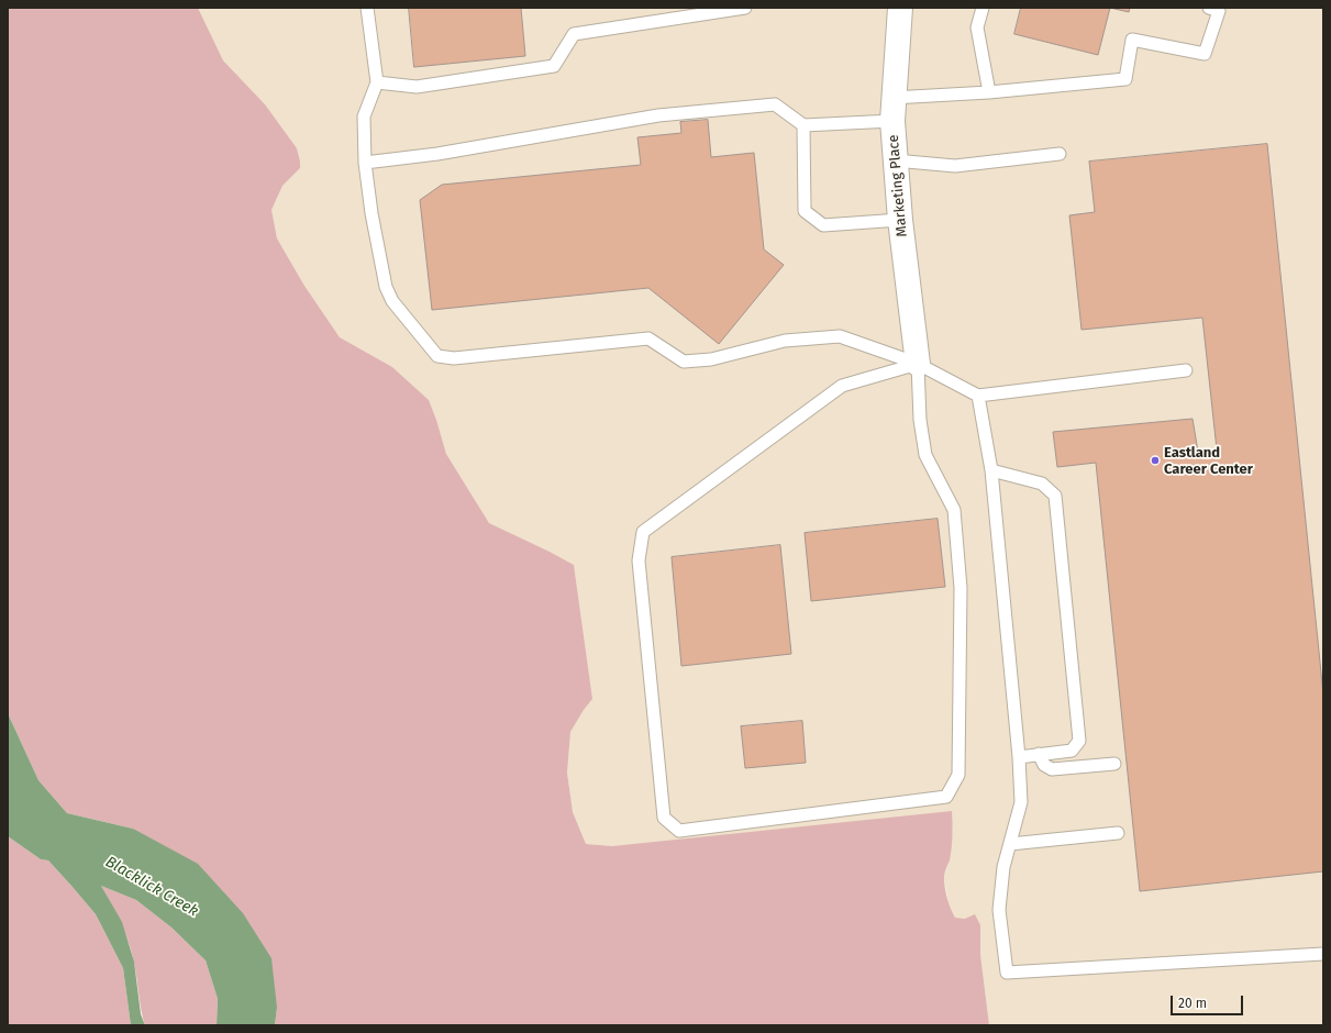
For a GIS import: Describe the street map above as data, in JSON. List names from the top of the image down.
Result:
{
  "streets": {
    "street": ["Marketing Place"]
  },
  "water": ["Blacklick Creek"],
  "places": ["Eastland Career Center"],
  "scale_bar": "20 m"
}
